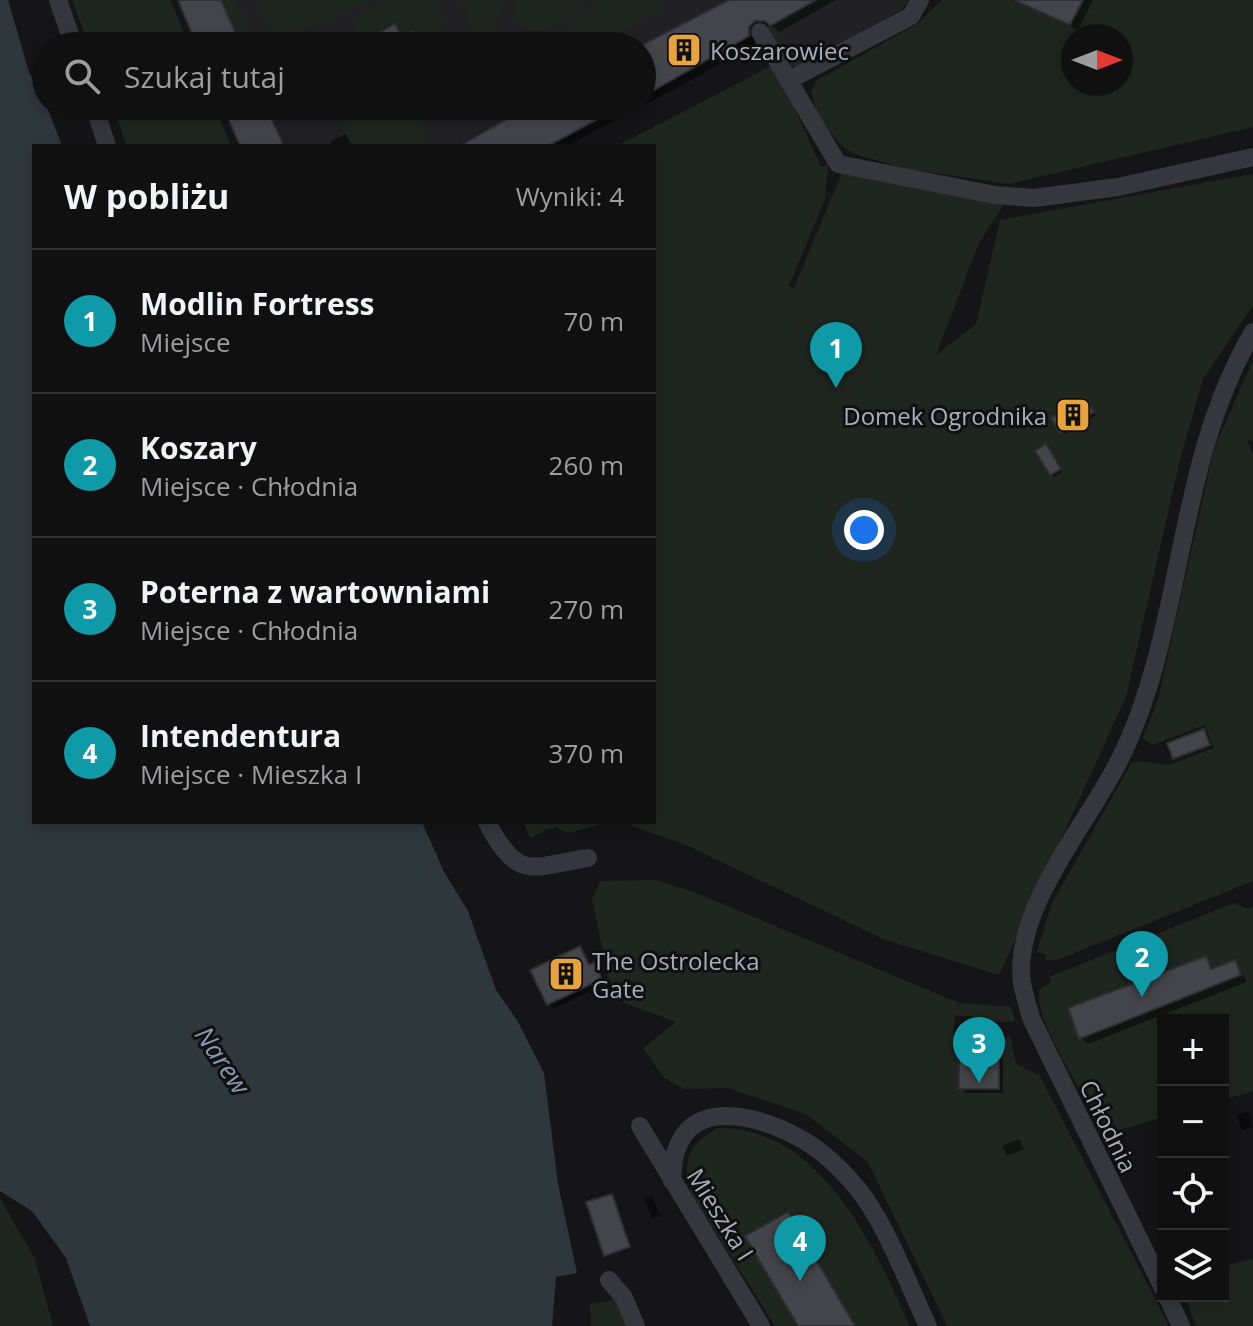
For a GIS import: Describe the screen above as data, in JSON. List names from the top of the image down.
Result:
{
  "streets": {
    "street": ["Chłodnia", "Mieszka I"]
  },
  "water": ["Narew"],
  "places": {
    "building": ["Koszarowiec", "Domek Ogrodnika", "The Ostrolecka Gate"]
  },
  "north": "right",
  "page": {
    "search": "Szukaj tutaj",
    "heading": ["W pobliżu", "Wyniki: 4"],
    "list": [
      {
        "mark": "1",
        "name": "Modlin Fortress",
        "note": "Miejsce",
        "value": "70 m"
      },
      {
        "mark": "2",
        "name": "Koszary",
        "note": "Miejsce · Chłodnia",
        "value": "260 m"
      },
      {
        "mark": "3",
        "name": "Poterna z wartowniami",
        "note": "Miejsce · Chłodnia",
        "value": "270 m"
      },
      {
        "mark": "4",
        "name": "Intendentura",
        "note": "Miejsce · Mieszka I",
        "value": "370 m"
      }
    ],
    "pins": [
      "1",
      "2",
      "3",
      "4"
    ],
    "map_buttons": ["+", "−"]
  }
}
